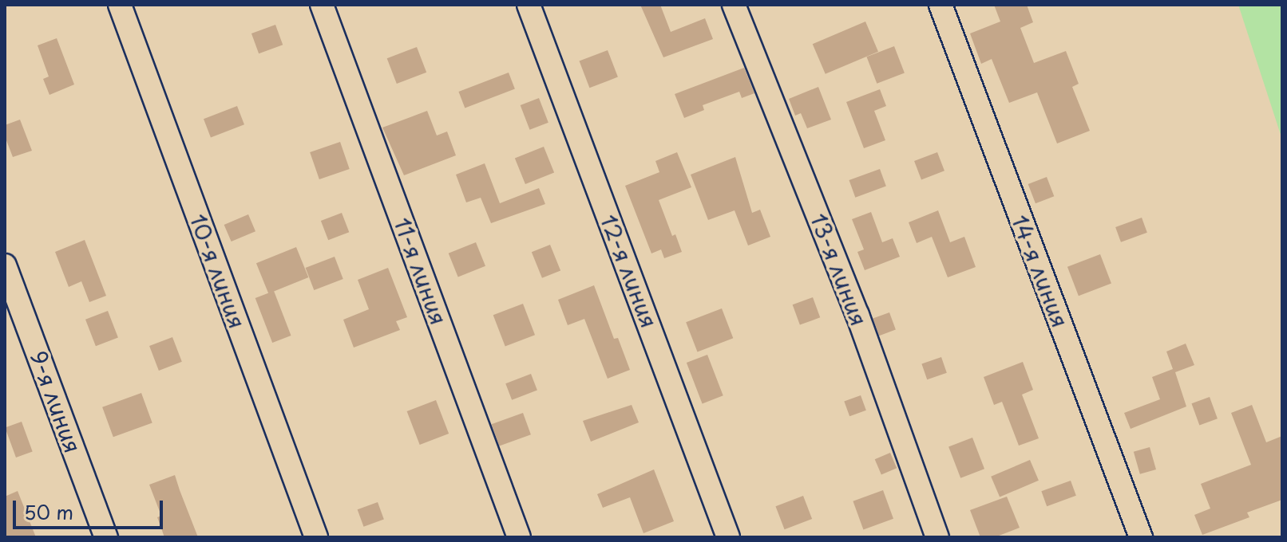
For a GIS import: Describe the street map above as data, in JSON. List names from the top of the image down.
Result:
{
  "streets": {
    "street": [
      "13-я линия",
      "10-я линия",
      "11-я линия",
      "12-я линия",
      "14-я линия",
      "9-я линия"
    ]
  },
  "scale_bar": "50 m"
}
